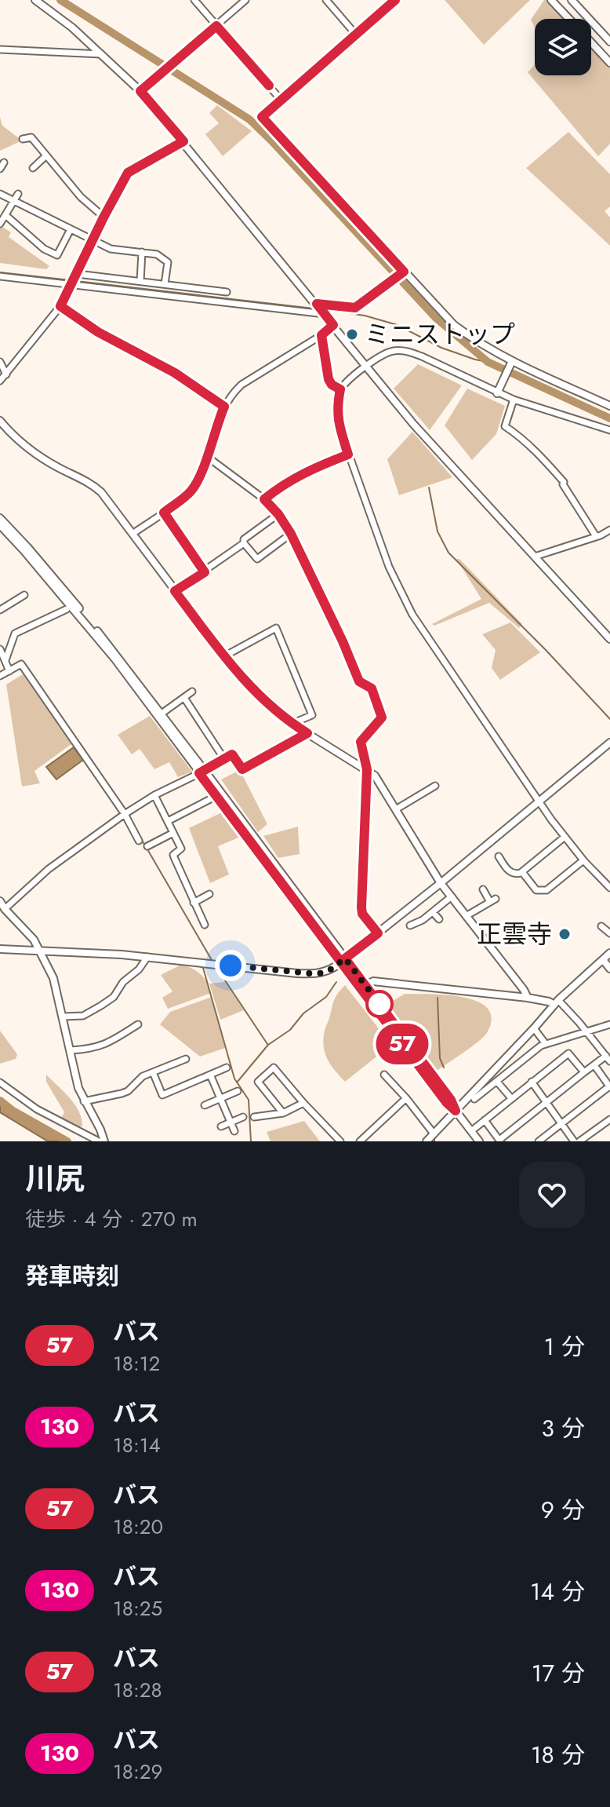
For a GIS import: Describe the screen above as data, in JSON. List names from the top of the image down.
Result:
{
  "places": ["ミニストップ", "正雲寺"],
  "lines": ["bus line 57"],
  "page": {
    "on_map": "57",
    "heading": [
      ["川尻", "徒歩 · 4 分 · 270 m"],
      "発車時刻"
    ],
    "list": [
      {
        "mark": "57",
        "name": "バス",
        "note": "18:12",
        "value": "1 分"
      },
      {
        "mark": "130",
        "name": "バス",
        "note": "18:14",
        "value": "3 分"
      },
      {
        "mark": "57",
        "name": "バス",
        "note": "18:20",
        "value": "9 分"
      },
      {
        "mark": "130",
        "name": "バス",
        "note": "18:25",
        "value": "14 分"
      },
      {
        "mark": "57",
        "name": "バス",
        "note": "18:28",
        "value": "17 分"
      },
      {
        "mark": "130",
        "name": "バス",
        "note": "18:29",
        "value": "18 分"
      }
    ]
  }
}
